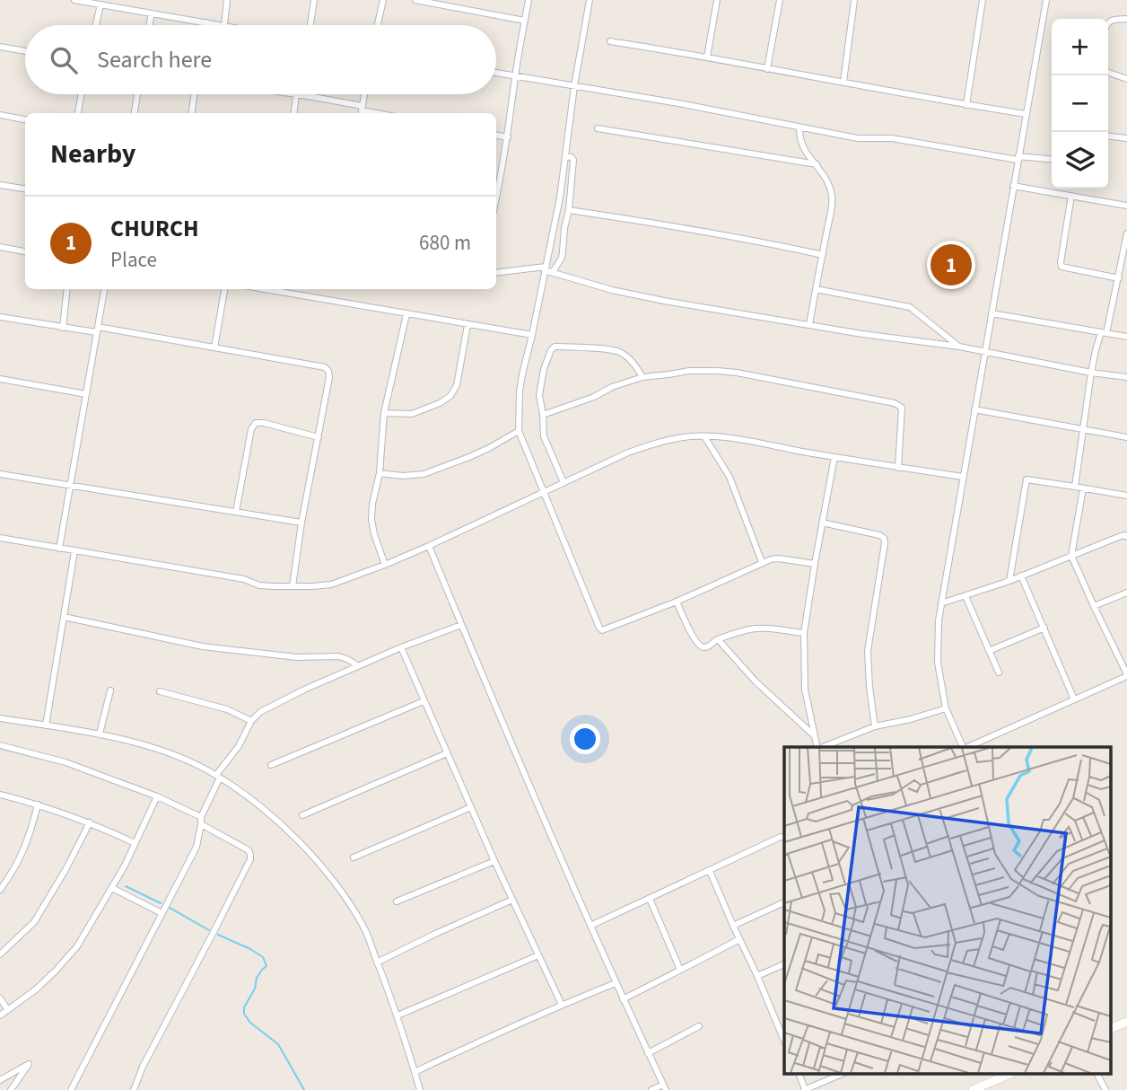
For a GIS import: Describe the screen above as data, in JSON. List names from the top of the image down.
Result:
{
  "page": {
    "map_buttons": ["+", "−"],
    "search": "Search here",
    "heading": "Nearby",
    "list": [
      {
        "mark": "1",
        "name": "CHURCH",
        "note": "Place",
        "value": "680 m"
      }
    ],
    "pins": "1"
  }
}
